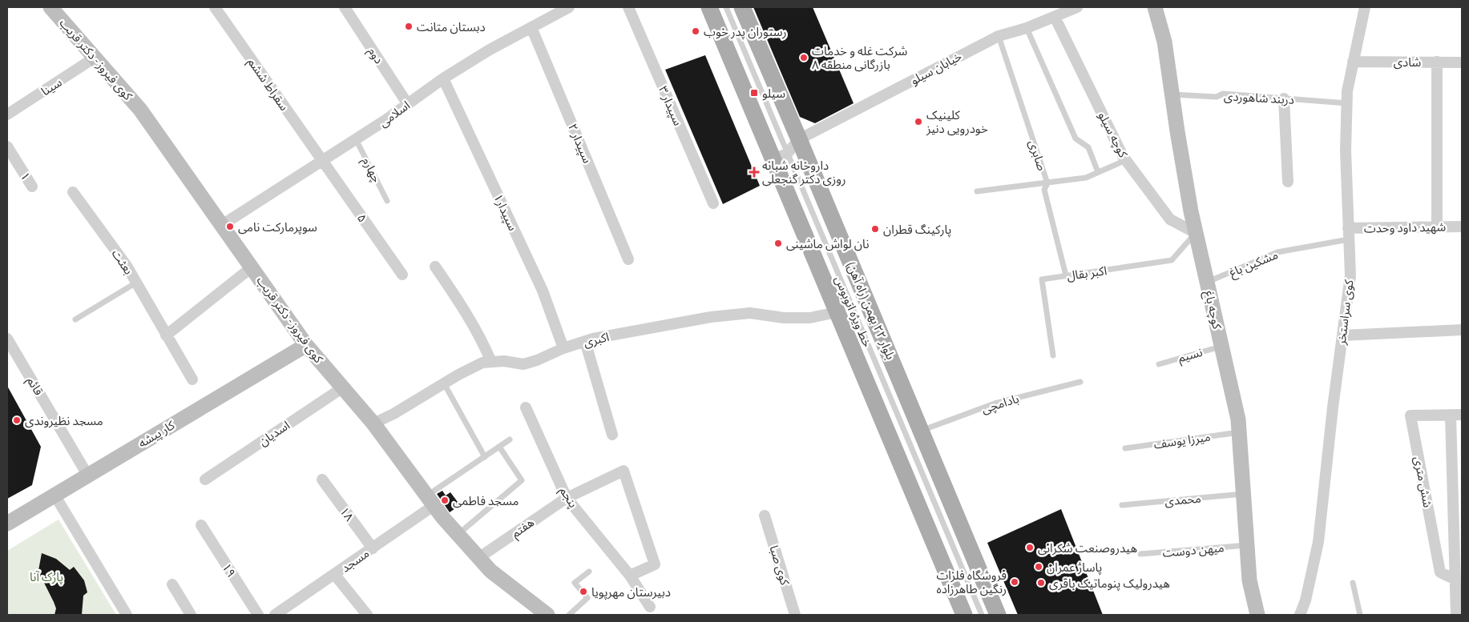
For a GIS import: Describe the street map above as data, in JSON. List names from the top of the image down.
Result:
{
  "streets": {
    "main road": [
      "کوی فیروز - دکتر قریب",
      "کوچه باغ",
      "بلوار ۲۲ بهمن (راه آهن)",
      "کار پیشه"
    ],
    "street": [
      "دوم",
      "شادی",
      "خیابان سیلو",
      "سقراط ششم",
      "سینا",
      "سپیدار ۳",
      "اسلامی",
      "کوچه سیلو",
      "سپیدار ۲",
      "۱",
      "سپیدار۱",
      "۵",
      "شهید داود وحدت",
      "بعثت",
      "کوی سراستخر",
      "اکبری",
      "قائم",
      "اسدیان",
      "شش متری",
      "پنجم",
      "۱۸",
      "هفتم",
      "مسجد",
      "کوی صبا",
      "۱۹"
    ],
    "lane": [
      "دربند شاهوردی",
      "صابری",
      "چهارم",
      "مشکین باغ",
      "اکبر بقال",
      "خط ویژه اتوبوس",
      "نسیم",
      "بادامچی",
      "میرزا یوسف",
      "محمدی",
      "میهن دوست"
    ]
  },
  "crossings": [
    ["دوم", "اسلامی"],
    ["کوی فیروز - دکتر قریب", "سینا"],
    ["کوی فیروز - دکتر قریب", "اسلامی"],
    ["کوی فیروز - دکتر قریب", "اکبری"],
    ["کوی فیروز - دکتر قریب", "اسدیان"],
    ["کوی فیروز - دکتر قریب", "کار پیشه"],
    ["کوی فیروز - دکتر قریب", "هفتم"],
    ["کوی فیروز - دکتر قریب", "مسجد"],
    ["شادی", "کوی سراستخر"],
    ["خیابان سیلو", "کوچه سیلو"],
    ["خیابان سیلو", "صابری"],
    ["خیابان سیلو", "بلوار ۲۲ بهمن (راه آهن)"],
    ["سقراط ششم", "اسلامی"],
    ["سقراط ششم", "۵"],
    ["دربند شاهوردی", "کوچه باغ"],
    ["دربند شاهوردی", "کوی سراستخر"],
    ["اسلامی", "سپیدار ۲"],
    ["اسلامی", "چهارم"],
    ["اسلامی", "سپیدار۱"],
    ["اسلامی", "۵"],
    ["کوچه سیلو", "اکبر بقال"],
    ["کوچه سیلو", "کوچه باغ"],
    ["صابری", "اکبر بقال"],
    ["سپیدار۱", "اکبری"],
    ["شهید داود وحدت", "کوی سراستخر"],
    ["مشکین باغ", "کوچه باغ"],
    ["مشکین باغ", "کوی سراستخر"],
    ["اکبر بقال", "کوچه باغ"],
    ["کوچه باغ", "نسیم"],
    ["کوچه باغ", "میرزا یوسف"],
    ["کوچه باغ", "محمدی"],
    ["کوچه باغ", "میهن دوست"],
    ["بلوار ۲۲ بهمن (راه آهن)", "بادامچی"],
    ["قائم", "کار پیشه"],
    ["پنجم", "هفتم"],
    ["۱۸", "مسجد"]
  ],
  "parks": ["پارک آنا"],
  "places": {
    "other": [
      "دبستان متانت",
      "رستوران پدر خوب",
      "شرکت غله و خدمات بازرگانی منطقه ۸",
      "کلینیک خودرویی دنیز",
      "سوپرمارکت نامی",
      "پارکینگ قطران",
      "نان لواش ماشینی",
      "مسجد نظیروندی",
      "مسجد فاطمی",
      "هیدروصنعت شکرانی",
      "پاساژ عمران",
      "فروشگاه فلزات رنگین طاهرزاده",
      "هیدرولیک پنوماتیک باقری",
      "دبیرستان مهرپویا"
    ],
    "transit": ["سیلو"],
    "health": ["داروخانه شبانه روزی دکتر گنجعلی"]
  }
}
